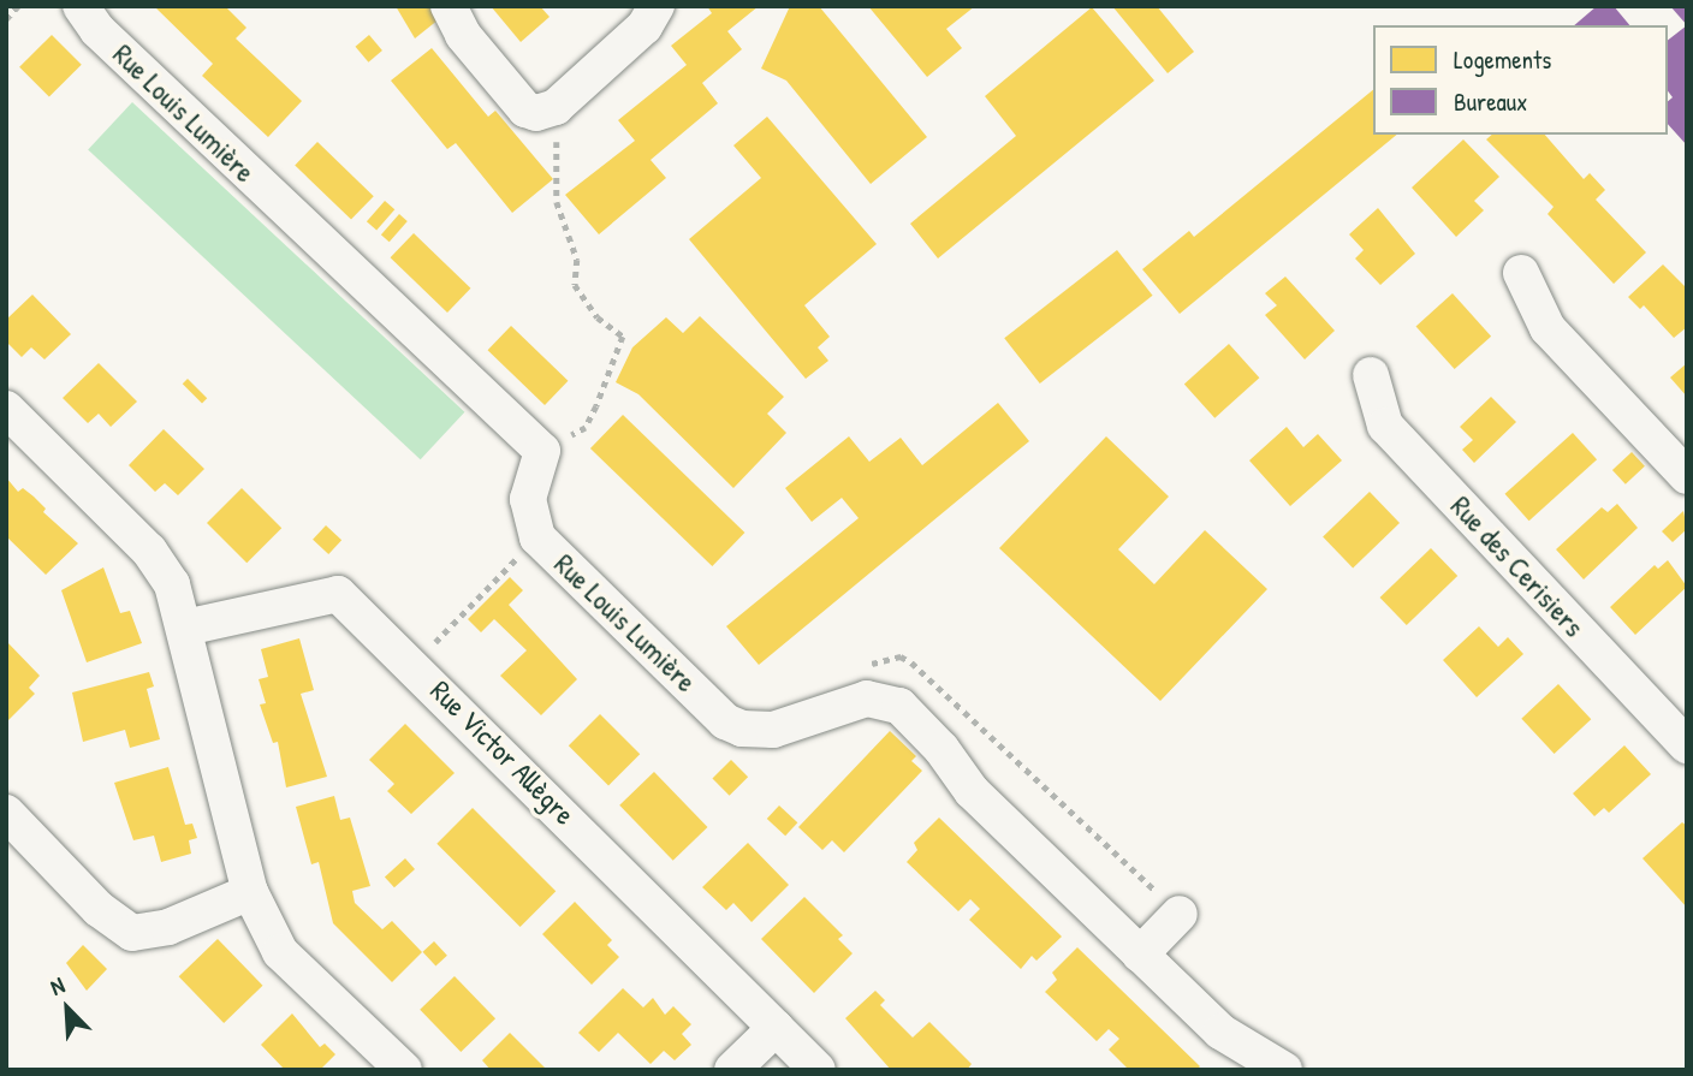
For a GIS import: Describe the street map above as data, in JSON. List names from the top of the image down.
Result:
{
  "streets": {
    "street": ["Rue Louis Lumière", "Rue des Cerisiers", "Rue Victor Allègre"]
  },
  "legend": ["Logements", "Bureaux"],
  "north": "top left"
}
